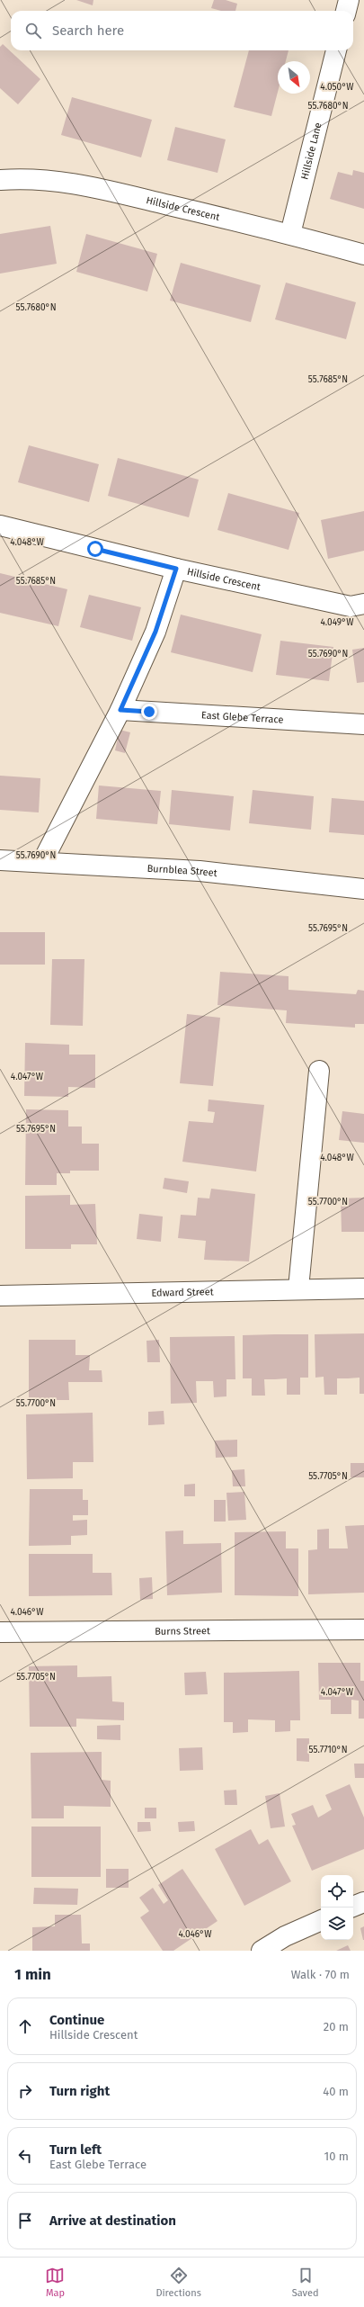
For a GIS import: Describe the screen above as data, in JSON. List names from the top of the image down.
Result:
{
  "streets": {
    "street": [
      "Hillside Lane",
      "Hillside Crescent",
      "East Glebe Terrace",
      "Burnblea Street",
      "Edward Street",
      "Burns Street"
    ]
  },
  "crossings": [
    ["Hillside Lane", "Hillside Crescent"]
  ],
  "north": "bottom right",
  "page": {
    "search": "Search here",
    "heading": ["1 min", "Walk · 70 m"],
    "list": [
      ["Continue", "Hillside Crescent", "20 m"],
      ["Turn right", "40 m"],
      ["Turn left", "East Glebe Terrace", "10 m"],
      "Arrive at destination"
    ],
    "nav": ["Map", "Directions", "Saved"]
  },
  "coordinates": [
    "4.050°W",
    "55.7680°N",
    "55.7685°N",
    "4.048°W",
    "4.049°W",
    "55.7690°N",
    "55.7695°N",
    "4.047°W",
    "55.7700°N",
    "55.7705°N",
    "4.046°W",
    "55.7710°N"
  ]
}
